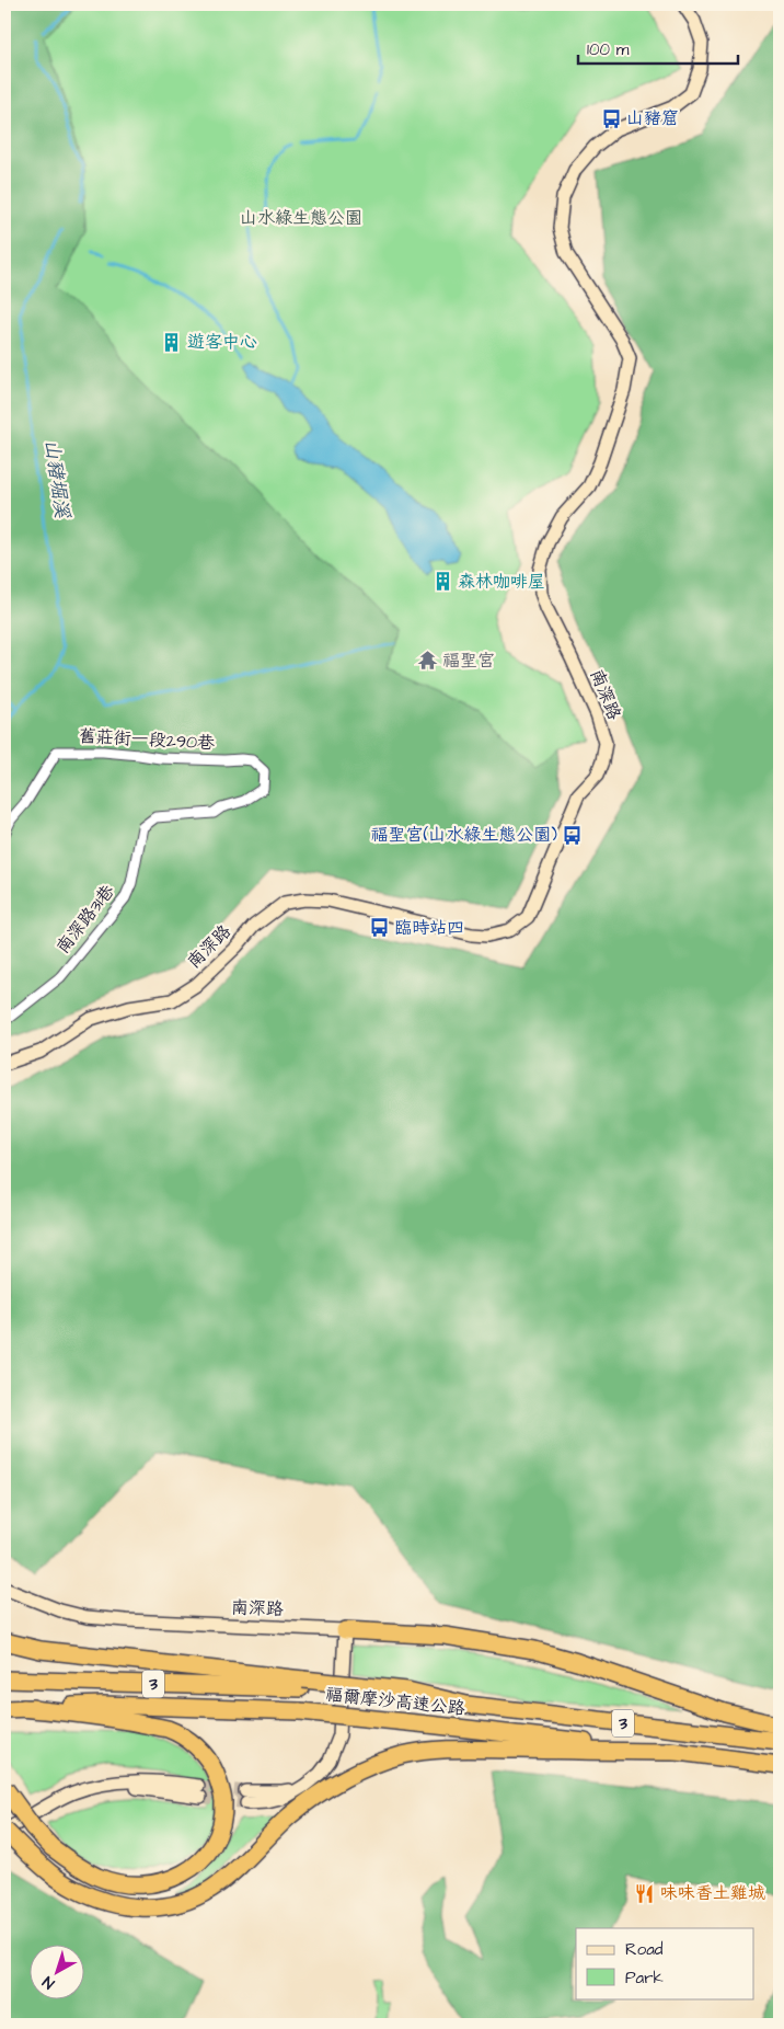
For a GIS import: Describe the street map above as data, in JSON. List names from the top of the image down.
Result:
{
  "streets": {
    "highway": ["3", "福爾摩沙高速公路"],
    "main road": ["南深路"],
    "street": ["舊莊街一段290巷", "南深路31巷"]
  },
  "crossings": [
    ["舊莊街一段290巷", "南深路31巷"]
  ],
  "water": ["山豬堀溪"],
  "parks": ["山水綠生態公園"],
  "places": {
    "bus stop": ["山豬窟", "福聖宮(山水綠生態公園)", "臨時站四"],
    "building": ["遊客中心", "森林咖啡屋"],
    "temple": ["福聖宮"],
    "restaurant": ["味味香土雞城"]
  },
  "legend": ["Road", "Park"],
  "scale_bar": "100 m",
  "north": "bottom left"
}
